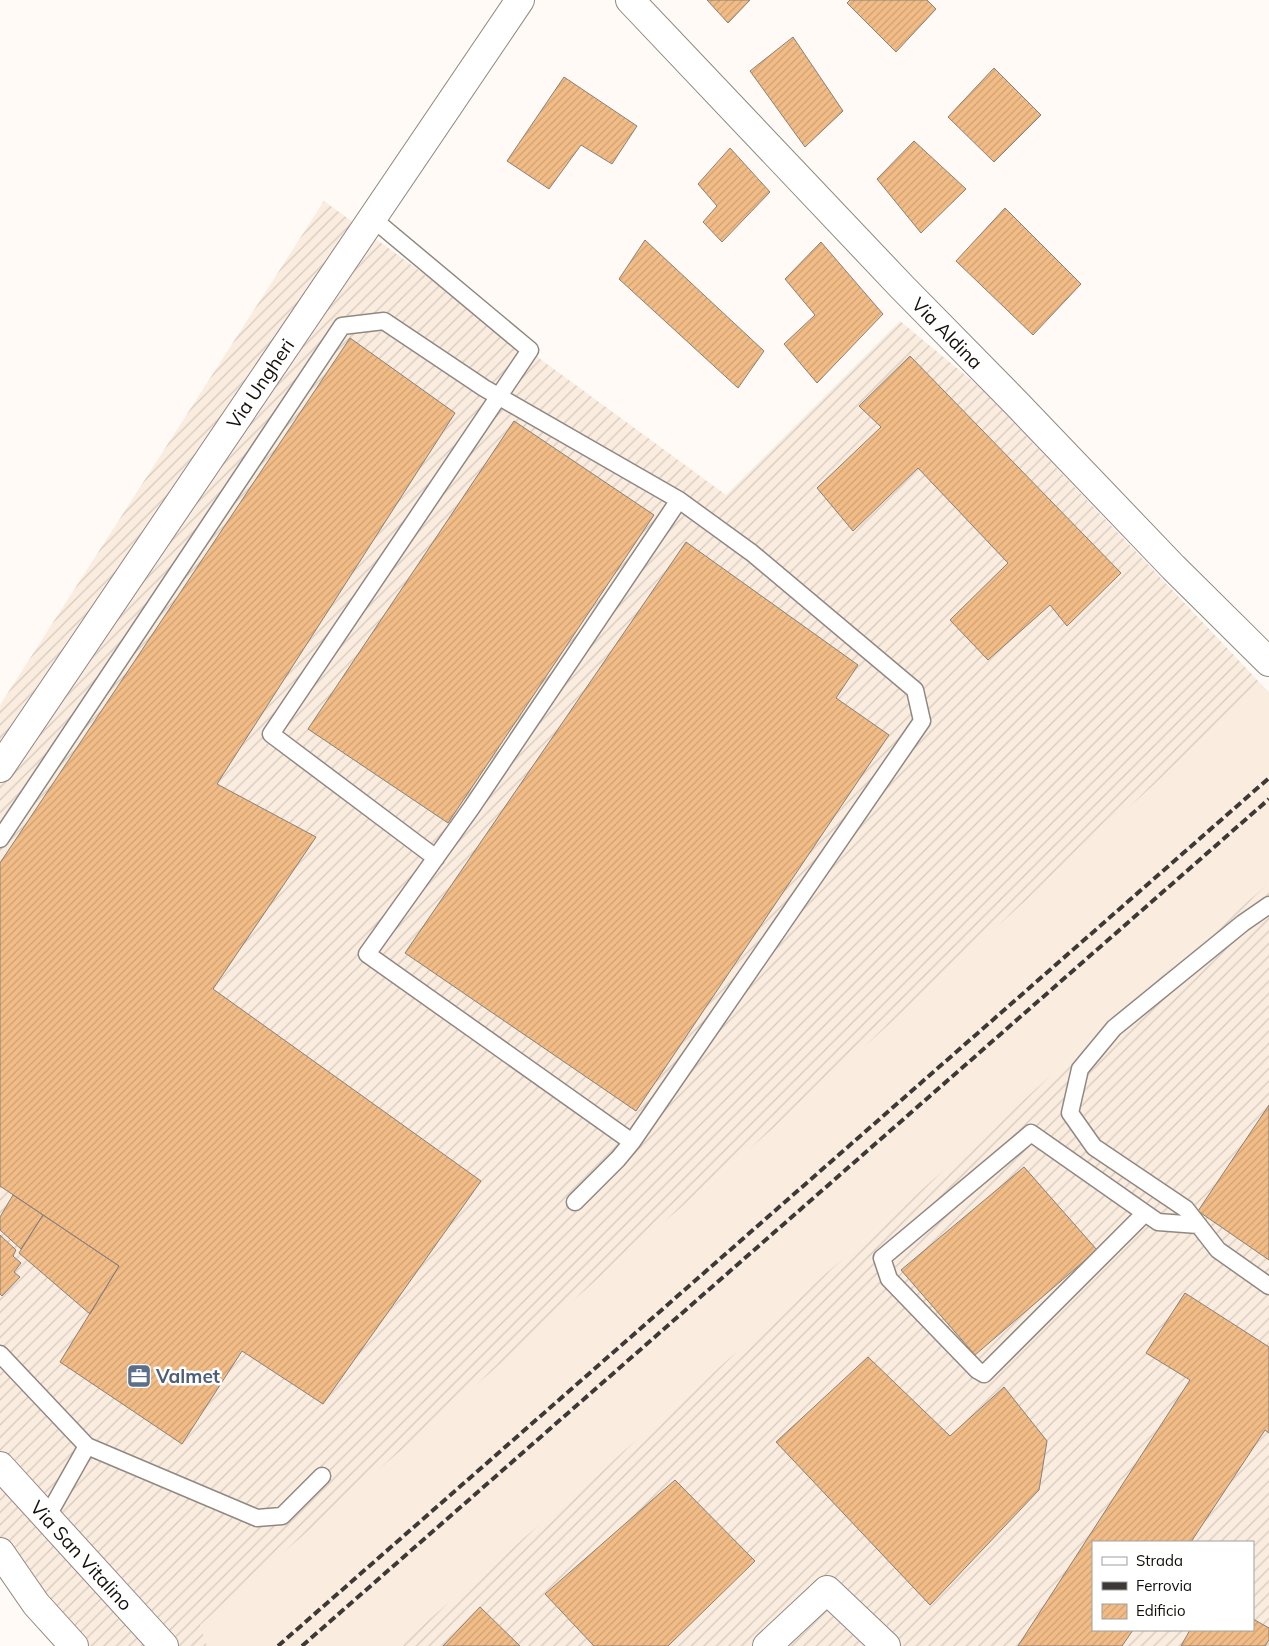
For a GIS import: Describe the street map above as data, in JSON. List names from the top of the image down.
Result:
{
  "streets": {
    "street": ["Via Aldina", "Via Ungheri", "Via San Vitalino"]
  },
  "places": {
    "office": ["Valmet"]
  },
  "legend": ["Strada", "Ferrovia", "Edificio"]
}
